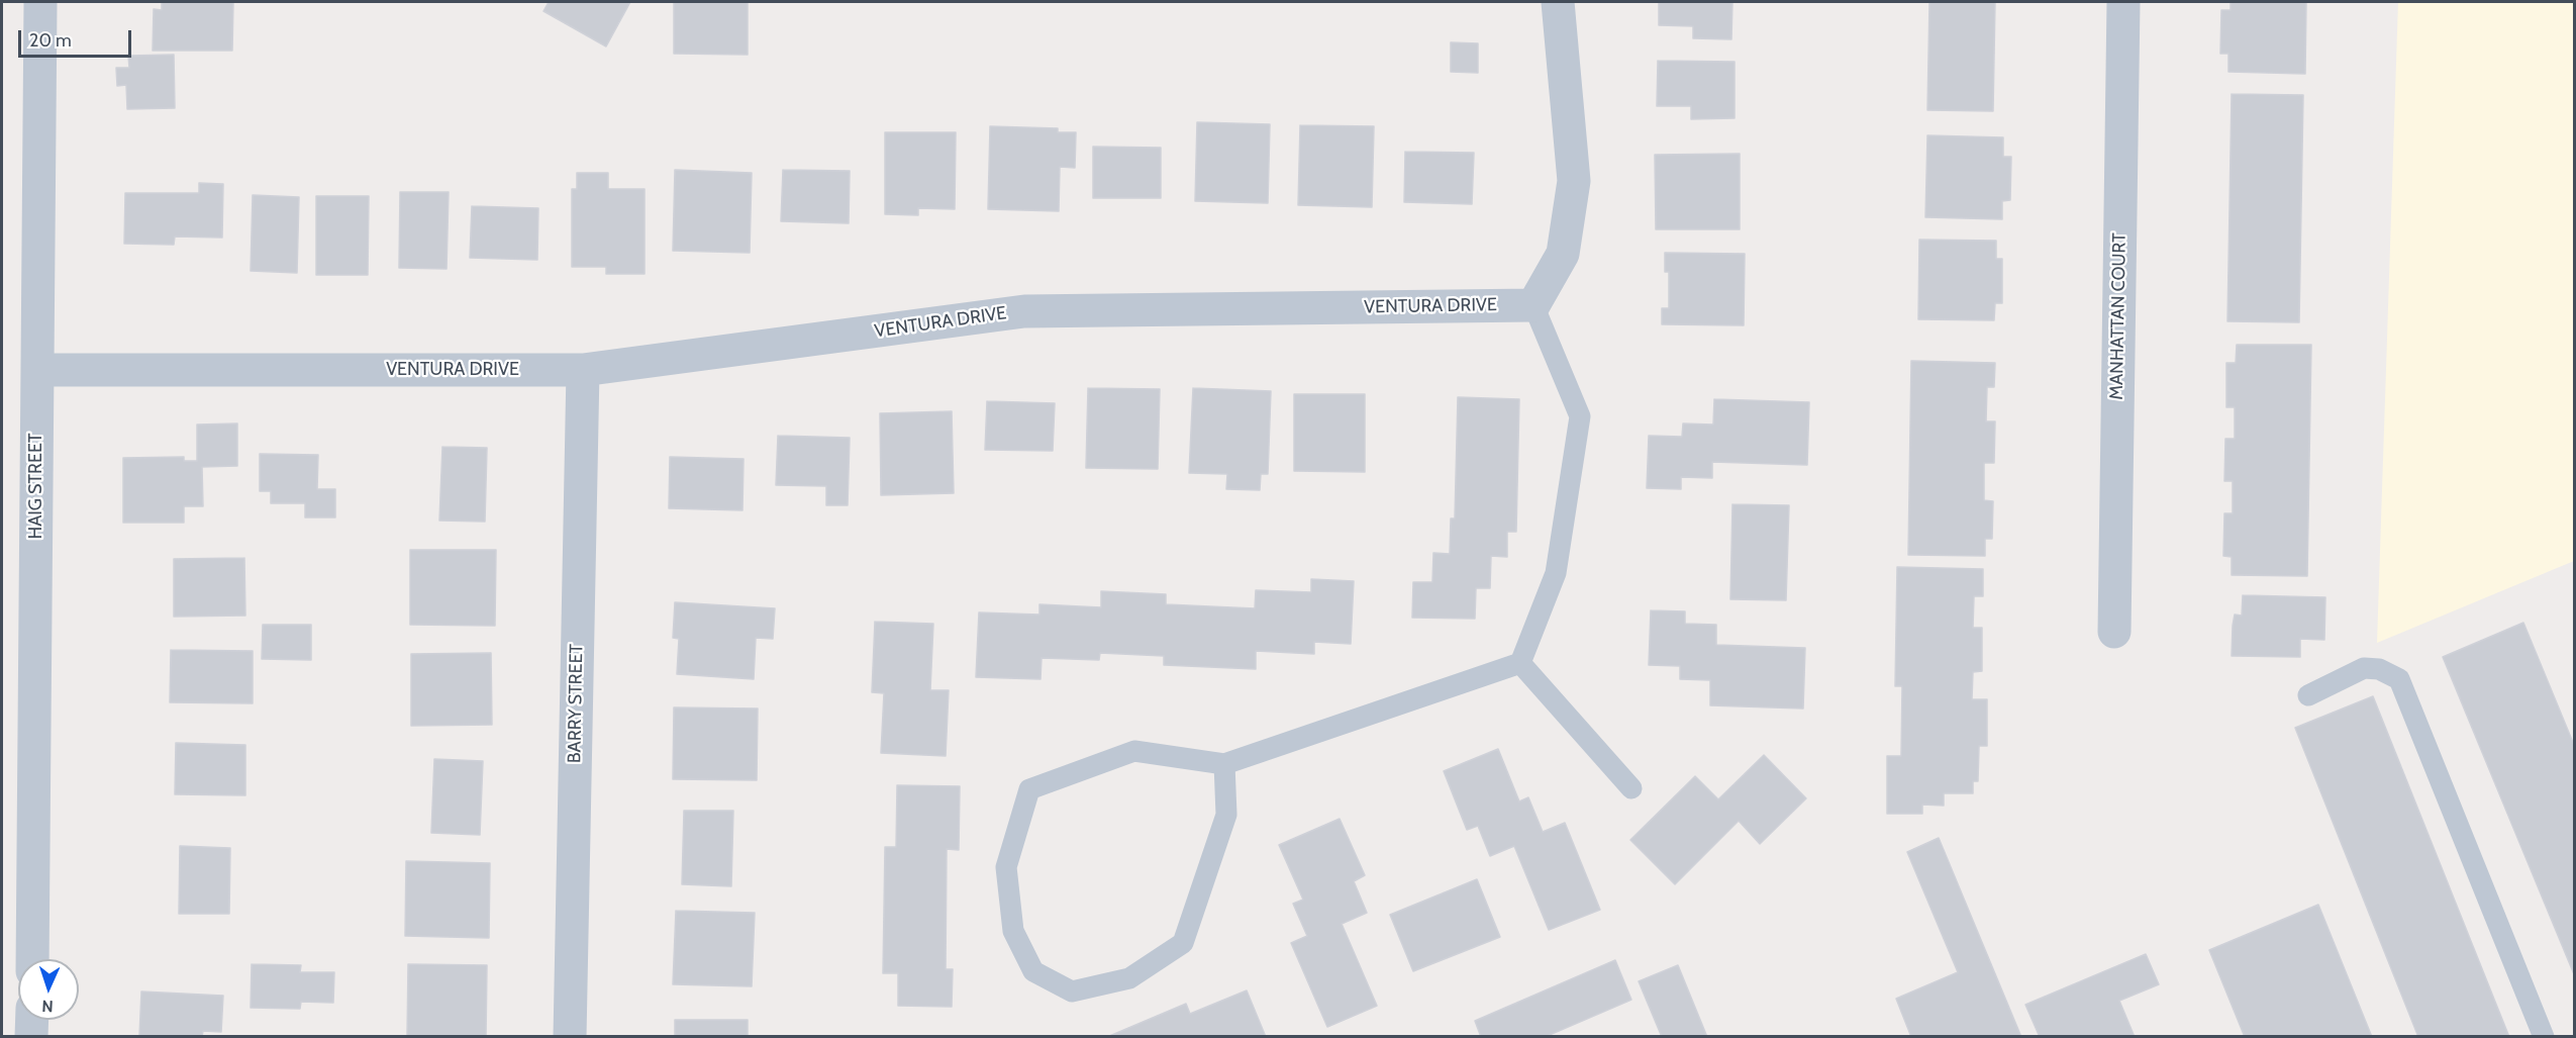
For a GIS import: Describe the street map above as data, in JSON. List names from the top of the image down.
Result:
{
  "streets": {
    "street": [
      "VENTURA DRIVE",
      "MANHATTAN COURT",
      "HAIG STREET",
      "BARRY STREET"
    ]
  },
  "crossings": [
    ["VENTURA DRIVE", "HAIG STREET"],
    ["VENTURA DRIVE", "BARRY STREET"]
  ],
  "scale_bar": "20 m",
  "north": "bottom"
}
